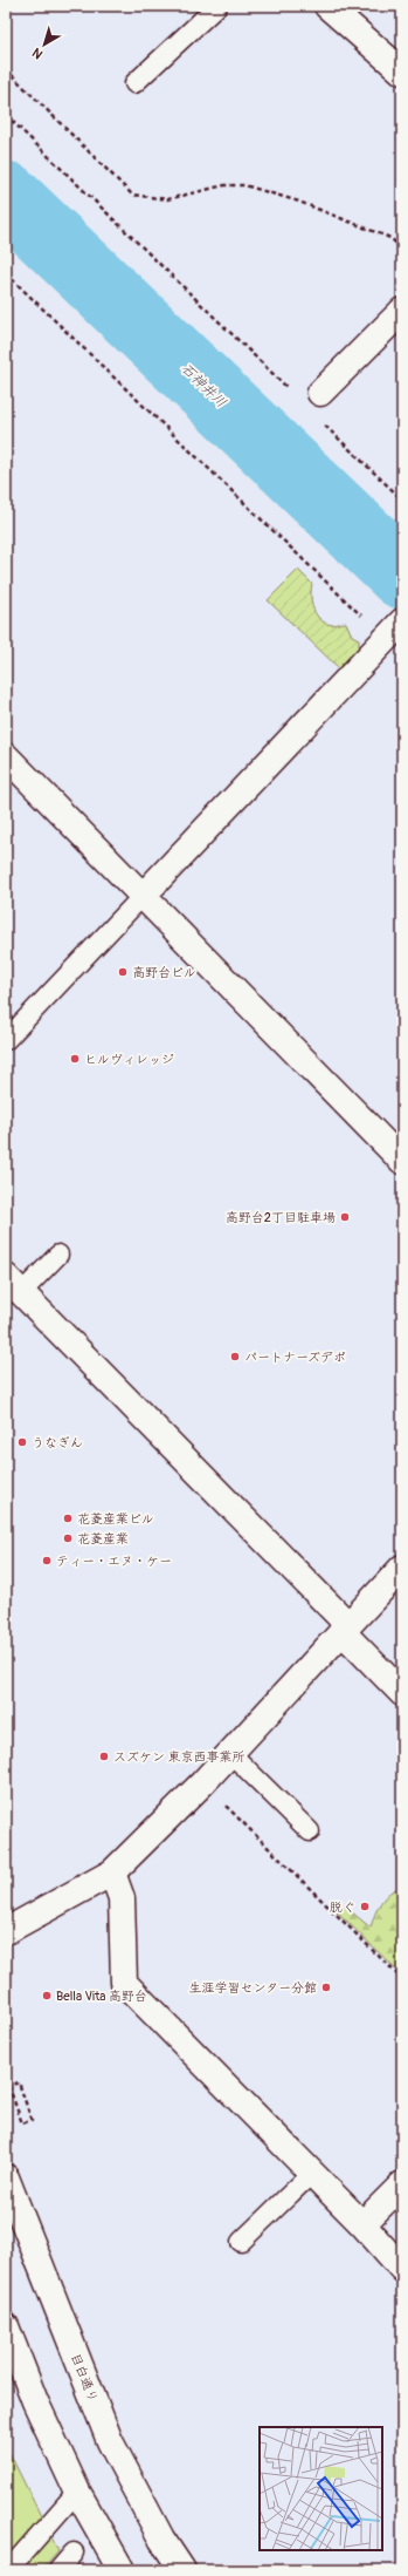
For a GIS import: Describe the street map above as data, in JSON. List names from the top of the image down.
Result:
{
  "streets": {
    "street": ["目白通り"]
  },
  "water": ["石神井川"],
  "places": [
    "高野台ビル",
    "ヒルヴィレッジ",
    "高野台2丁目駐車場",
    "パートナーズデポ",
    "うなぎん",
    "花菱産業ビル",
    "花菱産業",
    "ティー・エヌ・ケー",
    "スズケン 東京西事業所",
    "脱ぐ",
    "生涯学習センター分館",
    "Bella Vita 高野台"
  ],
  "north": "bottom left"
}
